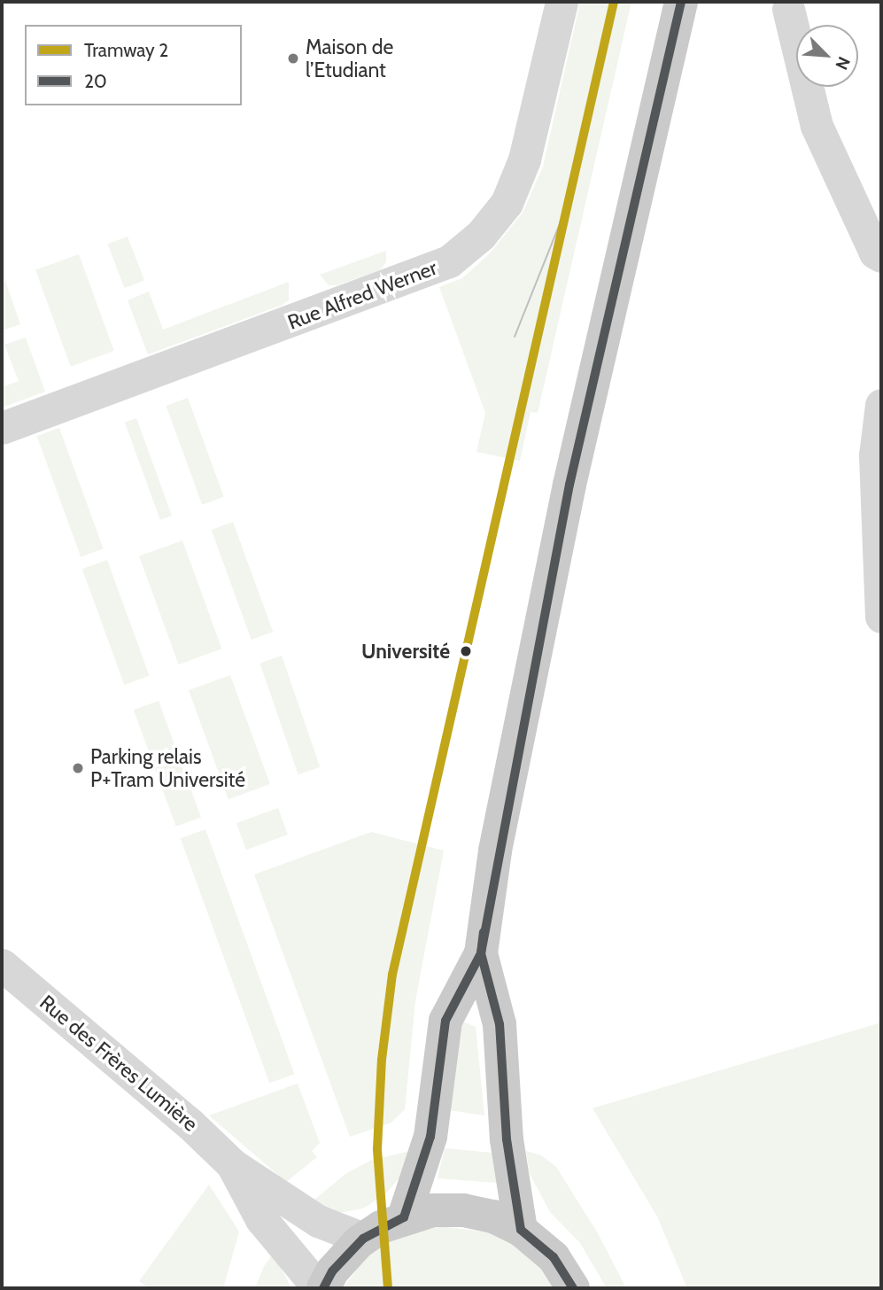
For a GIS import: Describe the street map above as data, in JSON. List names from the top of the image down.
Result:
{
  "streets": {
    "street": ["Rue Alfred Werner", "Rue des Frères Lumière"]
  },
  "places": ["Maison de l’Etudiant", "Université", "Parking relais P+Tram Université"],
  "lines": ["tram line 2", "transit line 20"],
  "legend": ["Tramway 2", "20"],
  "north": "bottom right"
}
